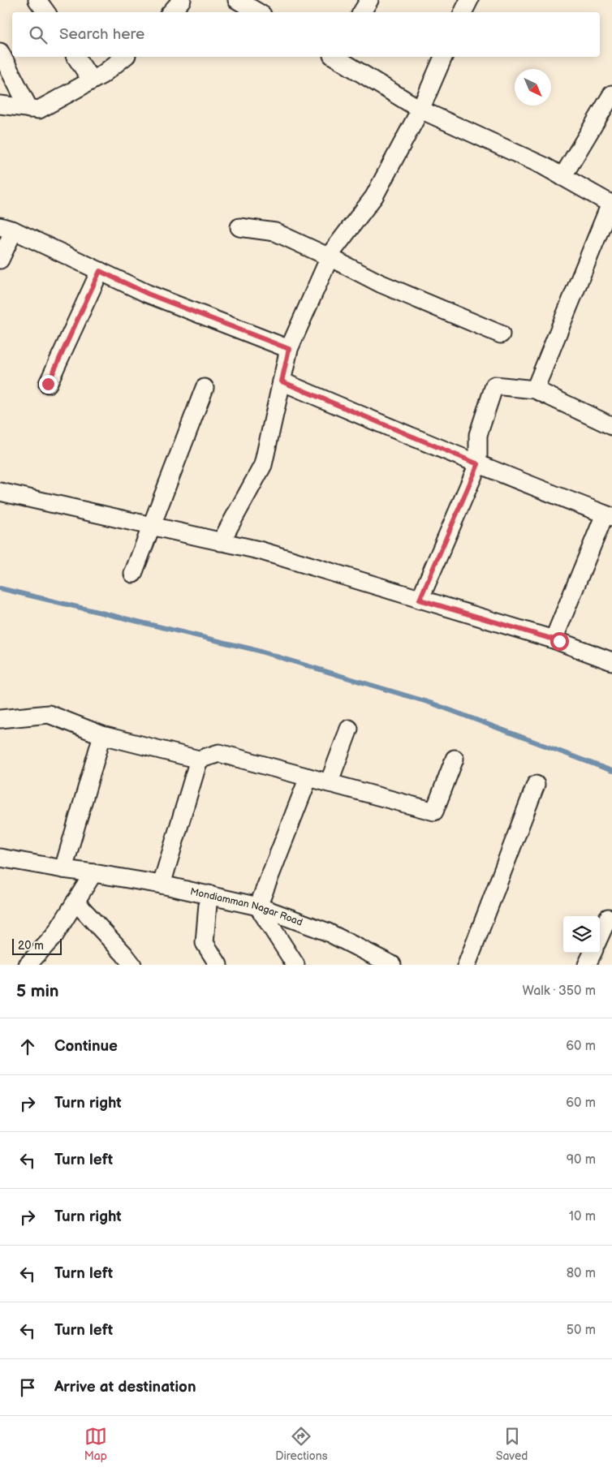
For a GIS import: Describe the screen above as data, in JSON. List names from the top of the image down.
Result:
{
  "streets": {
    "street": ["Mondiamman Nagar Road"]
  },
  "scale_bar": "20 m",
  "north": "bottom right",
  "page": {
    "search": "Search here",
    "scale": "20 m",
    "heading": ["5 min", "Walk · 350 m"],
    "list": [
      ["Continue", "60 m"],
      ["Turn right", "60 m"],
      ["Turn left", "90 m"],
      ["Turn right", "10 m"],
      ["Turn left", "80 m"],
      ["Turn left", "50 m"],
      "Arrive at destination"
    ],
    "nav": ["Map", "Directions", "Saved"]
  }
}
